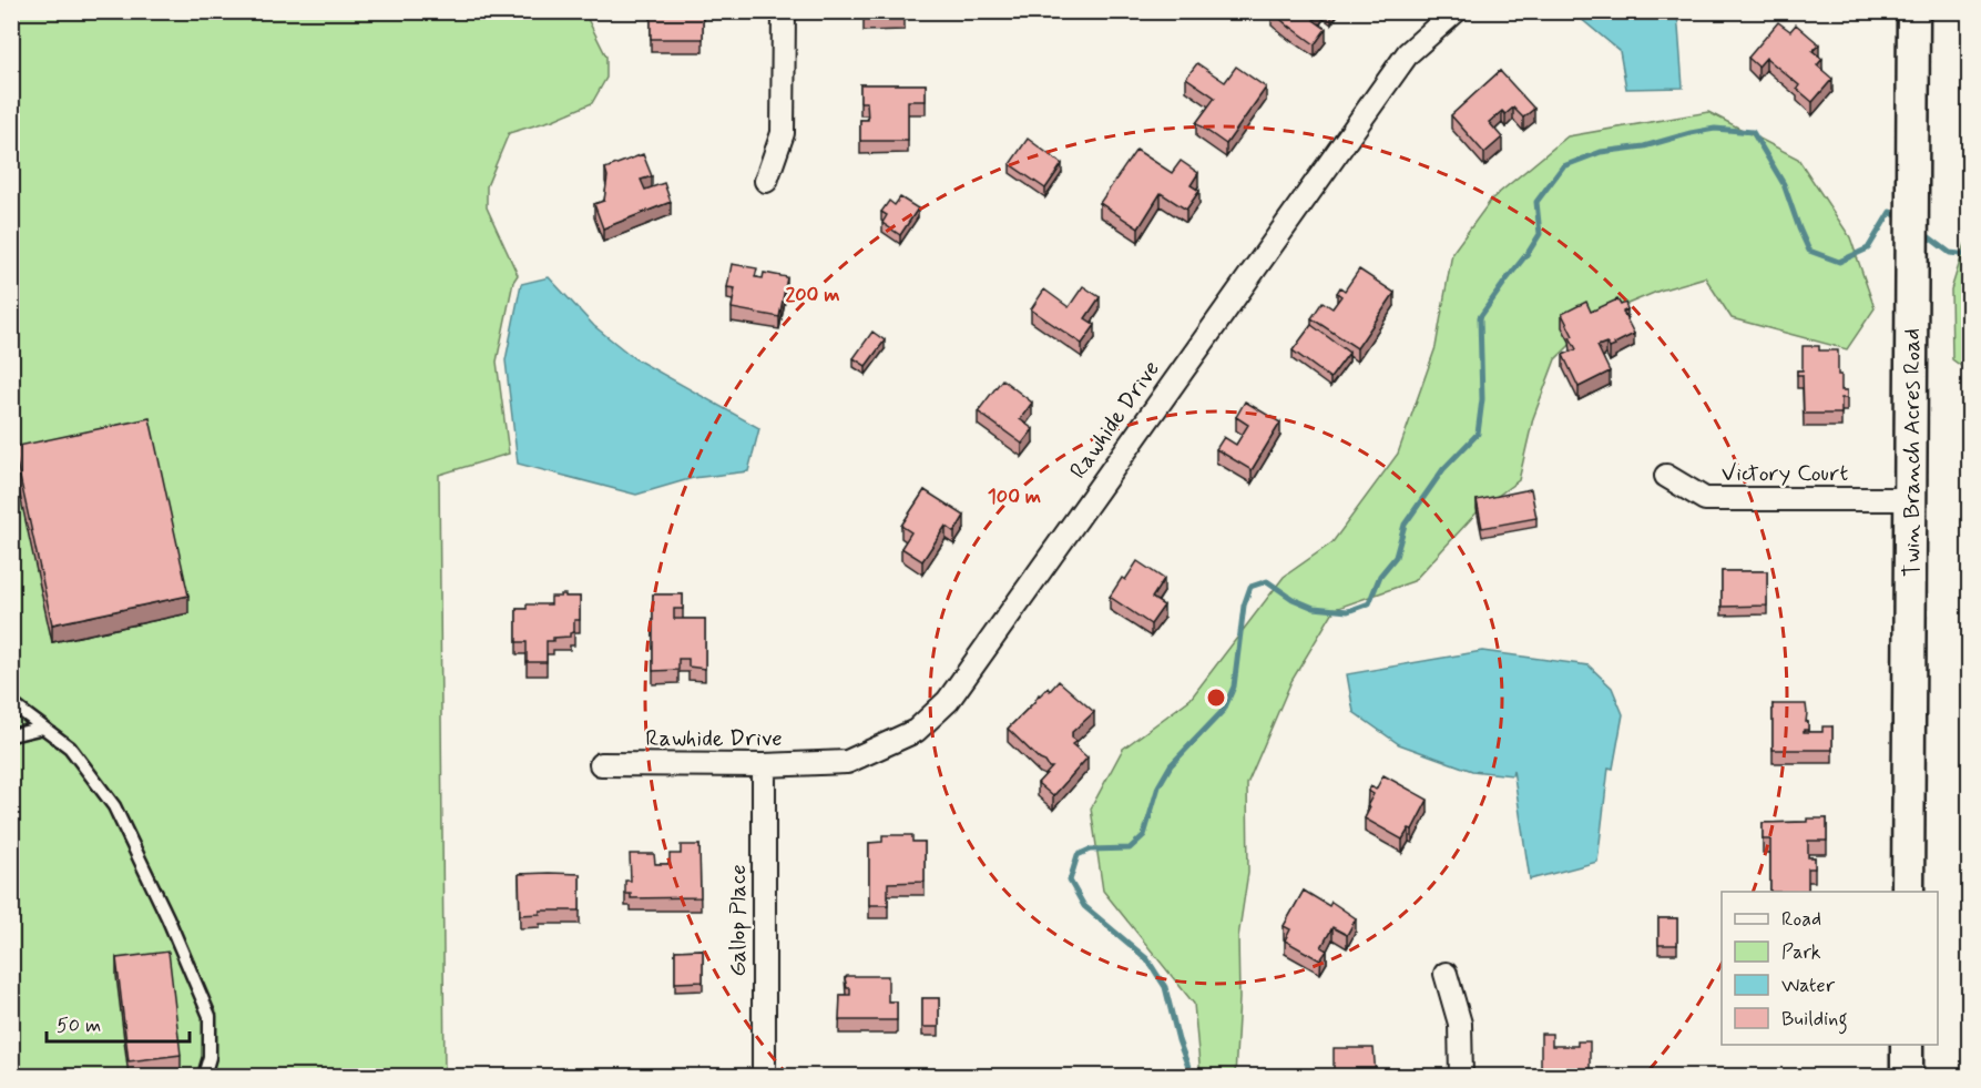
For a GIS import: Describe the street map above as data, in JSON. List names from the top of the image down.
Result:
{
  "streets": {
    "street": [
      "Rawhide Drive",
      "Twin Branch Acres Road",
      "Victory Court",
      "Gallop Place"
    ]
  },
  "crossings": [
    ["Rawhide Drive", "Gallop Place"],
    ["Twin Branch Acres Road", "Victory Court"]
  ],
  "legend": [
    "Road",
    "Park",
    "Water",
    "Building"
  ],
  "scale_bar": "50 m",
  "rings": ["200 m", "100 m"]
}
